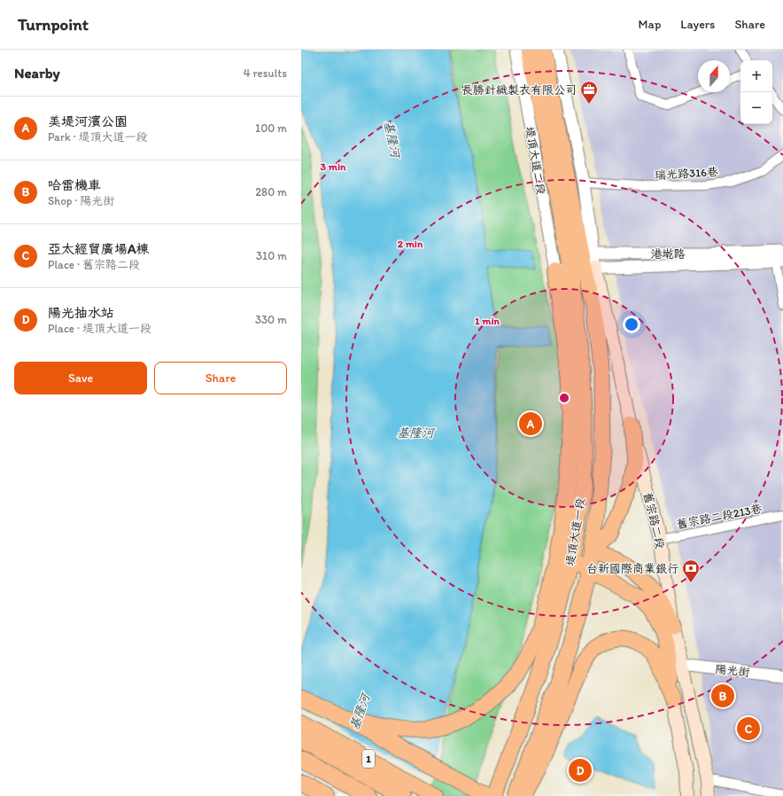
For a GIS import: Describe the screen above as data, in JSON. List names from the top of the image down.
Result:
{
  "streets": {
    "highway": ["堤頂大道二段", "堤頂大道一段", "1"],
    "main road": ["舊宗路二段"],
    "street": [
      "瑞光路316巷",
      "港墘路",
      "舊宗路二段213巷",
      "陽光街"
    ]
  },
  "crossings": [
    ["堤頂大道二段", "港墘路"],
    ["堤頂大道二段", "舊宗路二段"],
    ["堤頂大道二段", "堤頂大道一段"],
    ["港墘路", "舊宗路二段"],
    ["港墘路", "堤頂大道一段"],
    ["舊宗路二段213巷", "舊宗路二段"],
    ["舊宗路二段", "堤頂大道一段"],
    ["舊宗路二段", "陽光街"]
  ],
  "water": ["基隆河"],
  "places": {
    "office": ["長勝針織製衣有限公司"],
    "bank": ["台新國際商業銀行"]
  },
  "north": "top",
  "page": {
    "header": "Turnpoint",
    "nav": ["Map", "Layers", "Share"],
    "heading": ["Nearby", "4 results"],
    "map_buttons": ["+", "−"],
    "list": [
      {
        "mark": "A",
        "name": "美堤河濱公園",
        "note": "Park · 堤頂大道一段",
        "value": "100 m"
      },
      {
        "mark": "B",
        "name": "哈雷機車",
        "note": "Shop · 陽光街",
        "value": "280 m"
      },
      {
        "mark": "C",
        "name": "亞太經貿廣場A棟",
        "note": "Place · 舊宗路二段",
        "value": "310 m"
      },
      {
        "mark": "D",
        "name": "陽光抽水站",
        "note": "Place · 堤頂大道一段",
        "value": "330 m"
      }
    ],
    "buttons": ["Save", "Share"],
    "pins": [
      "A",
      "B",
      "C",
      "D"
    ]
  },
  "rings": ["3 min", "2 min", "1 min"]
}
